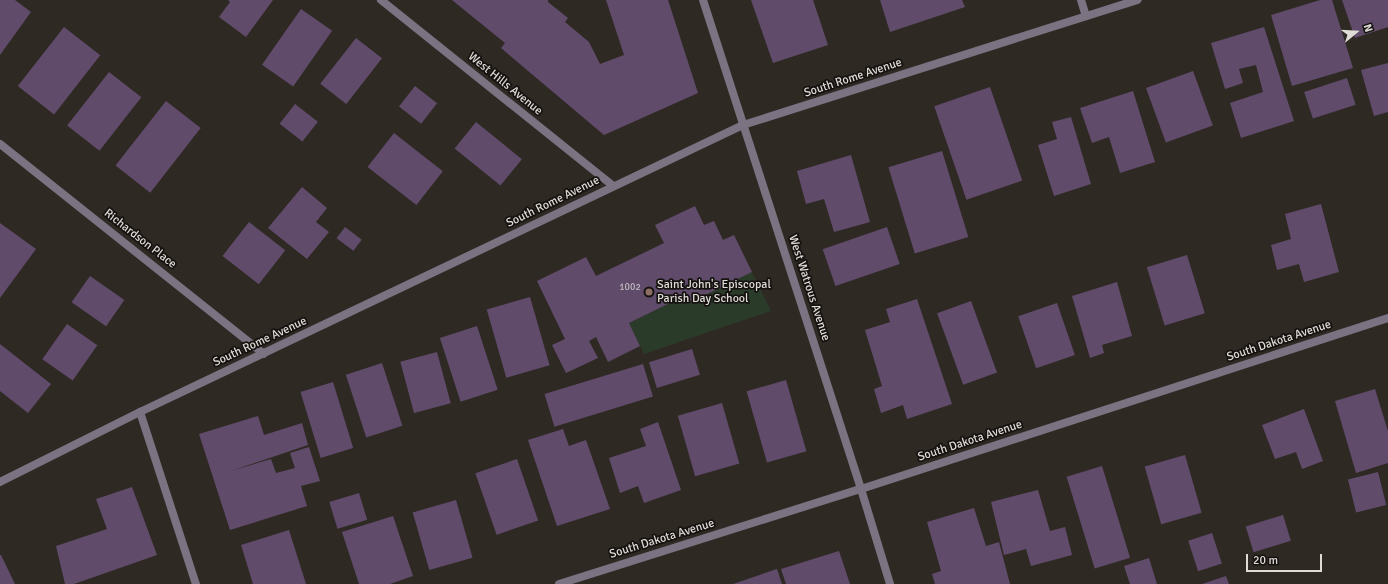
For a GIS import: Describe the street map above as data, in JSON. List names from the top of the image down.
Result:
{
  "streets": {
    "street": [
      "South Rome Avenue",
      "West Hills Avenue",
      "Richardson Place",
      "West Watrous Avenue",
      "South Dakota Avenue"
    ]
  },
  "crossings": [
    ["South Rome Avenue", "West Hills Avenue"],
    ["South Rome Avenue", "Richardson Place"],
    ["South Rome Avenue", "West Watrous Avenue"],
    ["West Watrous Avenue", "South Dakota Avenue"]
  ],
  "places": ["Saint John's Episcopal Parish Day School"],
  "house_numbers": ["1002"],
  "scale_bar": "20 m",
  "north": "right"
}
